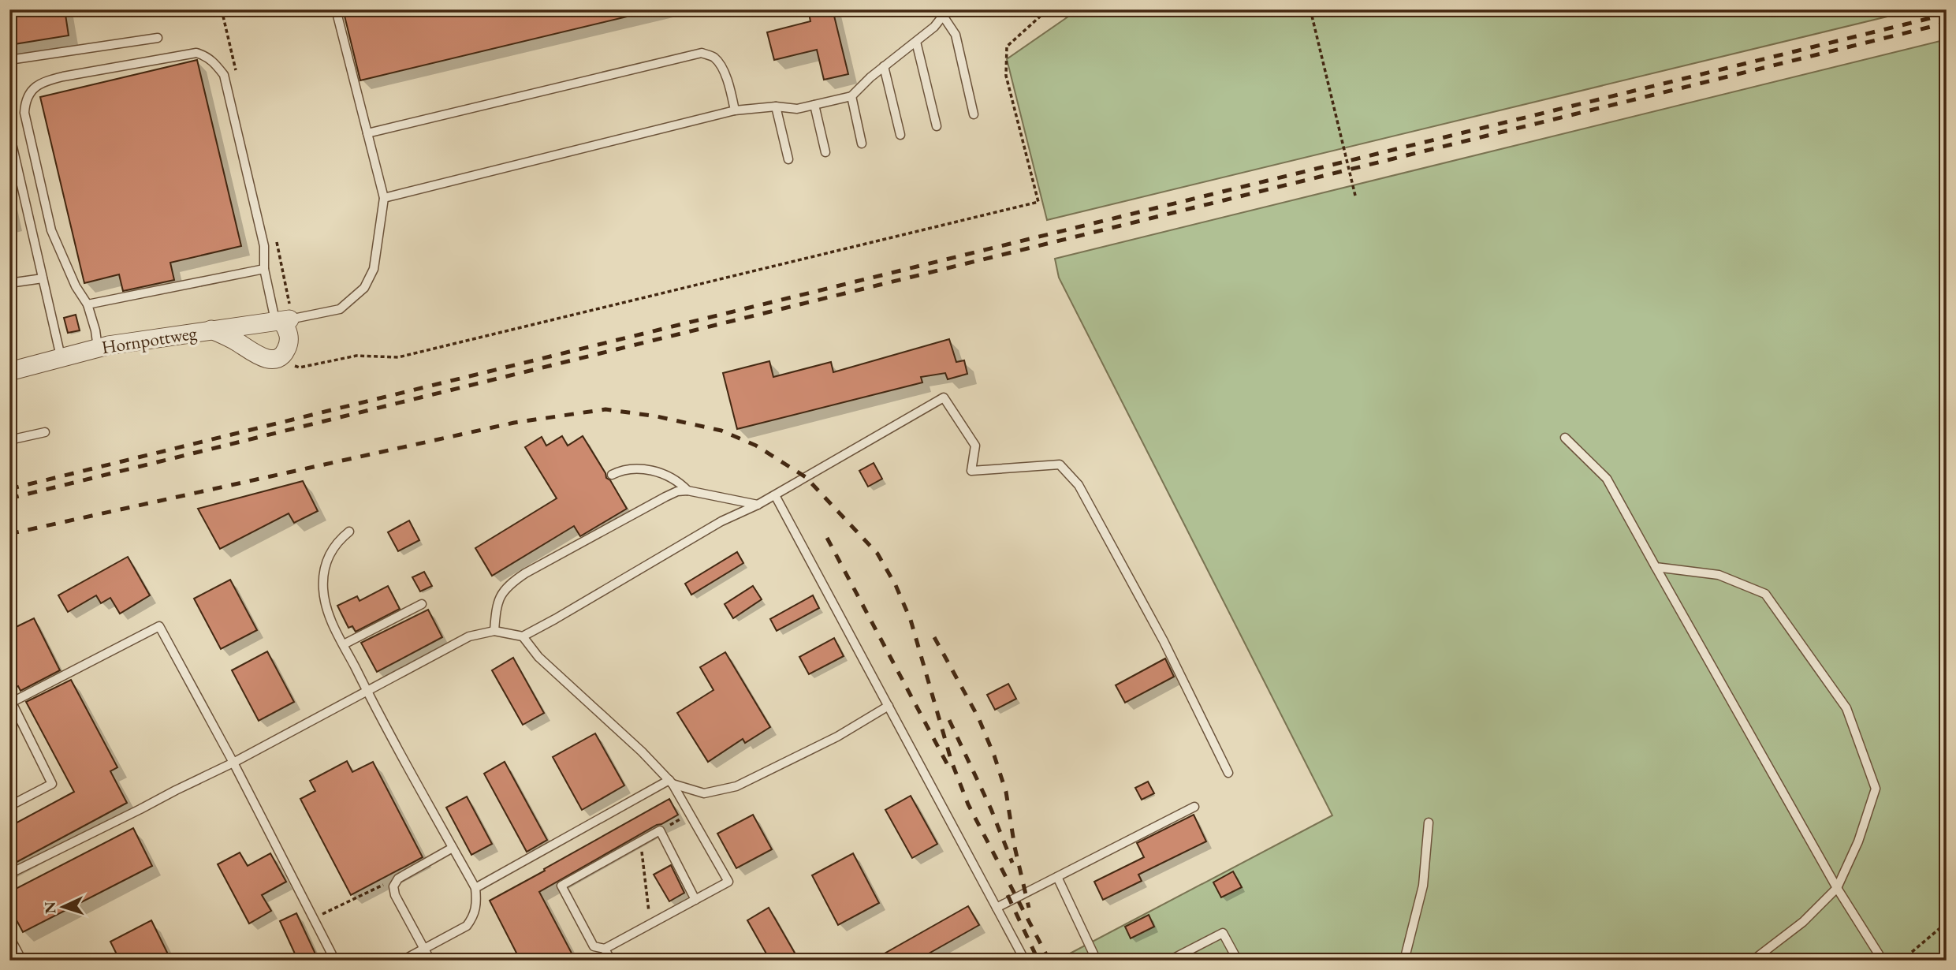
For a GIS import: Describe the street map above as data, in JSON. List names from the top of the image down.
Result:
{
  "streets": {
    "street": ["Hornpottweg"]
  },
  "north": "left"
}
